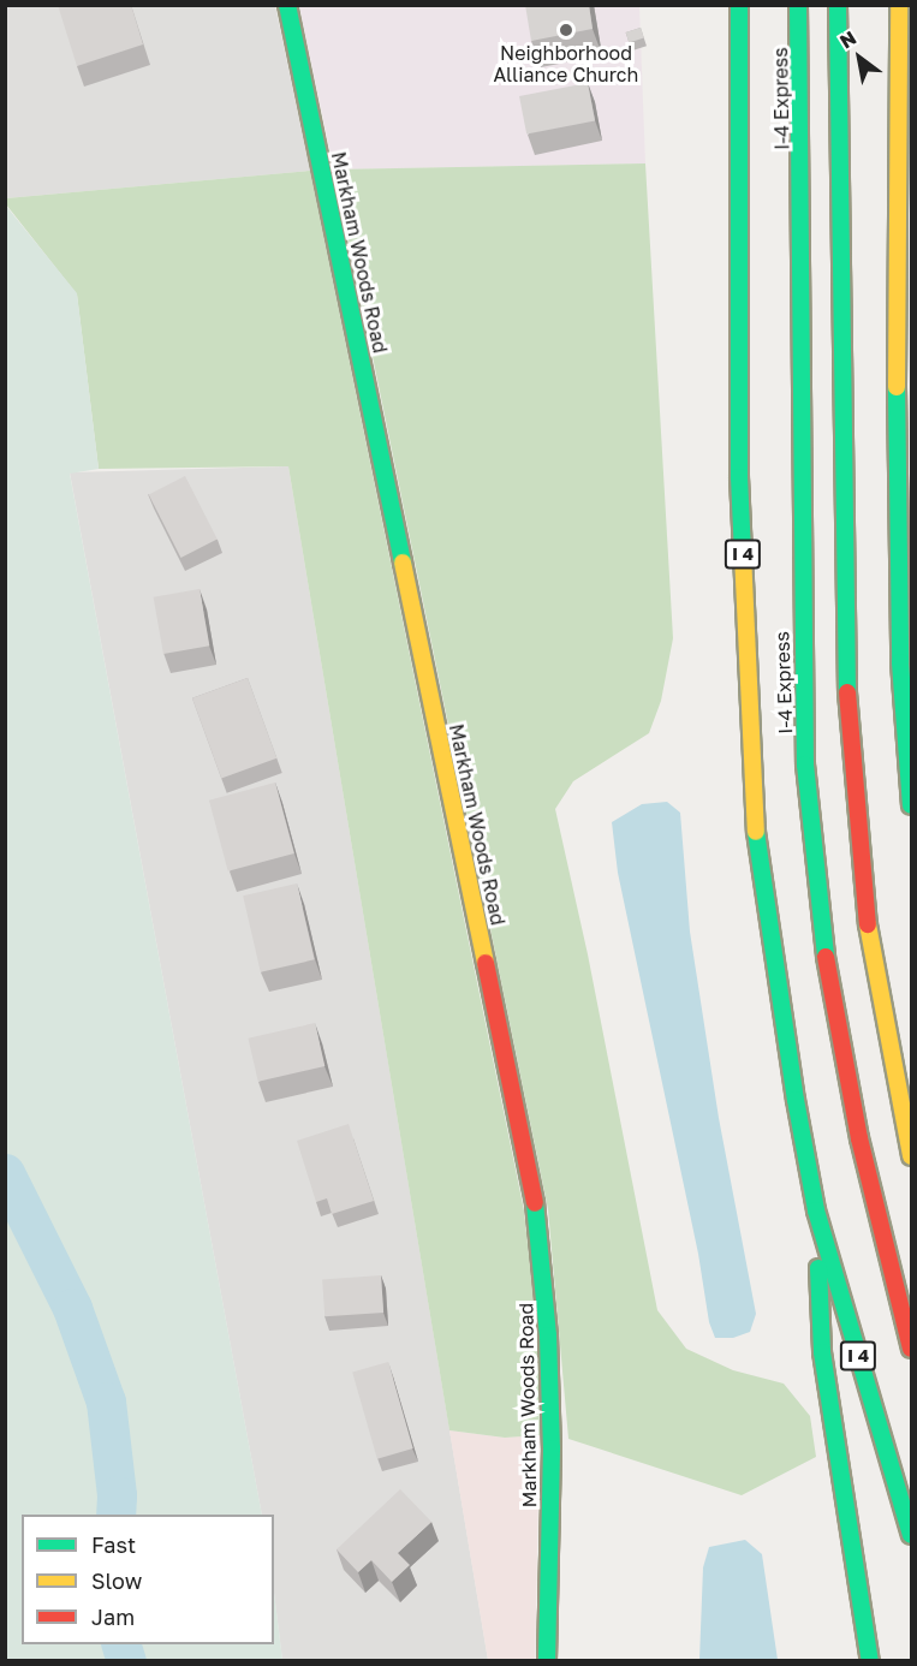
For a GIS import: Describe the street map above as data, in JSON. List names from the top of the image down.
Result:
{
  "streets": {
    "main road": ["I-4 Express", "Markham Woods Road", "I 4"]
  },
  "places": ["Neighborhood Alliance Church"],
  "legend": ["Fast", "Slow", "Jam"],
  "north": "top left"
}
